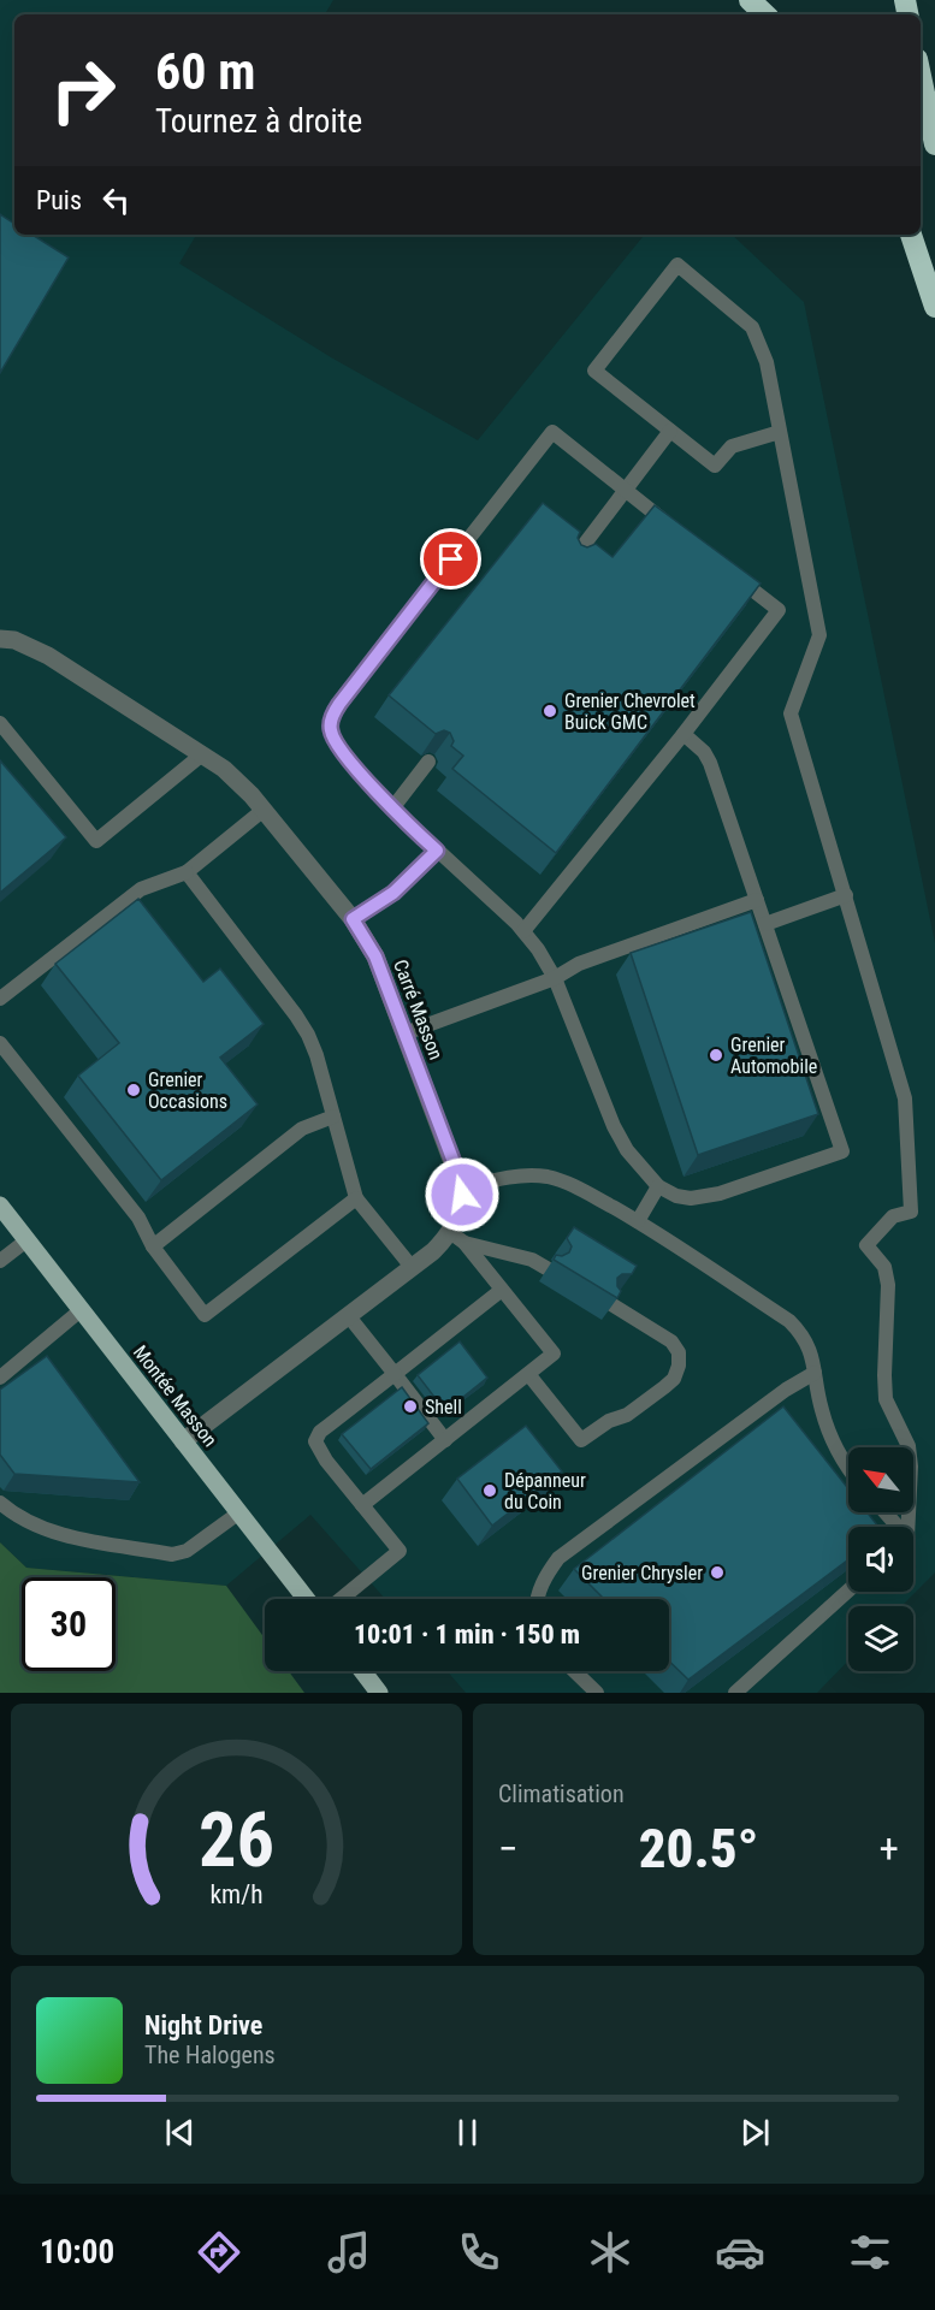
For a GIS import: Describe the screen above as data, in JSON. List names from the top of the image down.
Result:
{
  "streets": {
    "main road": ["Montée Masson"],
    "street": ["Carré Masson"]
  },
  "crossings": [
    ["Carré Masson", "Montée Masson"]
  ],
  "places": [
    "Grenier Chevrolet Buick GMC",
    "Grenier Automobile",
    "Grenier Occasions",
    "Shell",
    "Dépanneur du Coin",
    "Grenier Chrysler"
  ],
  "north": "top left",
  "page": {
    "turn": ["60 m", "Tournez à droite"],
    "then": "Puis",
    "limit": "30",
    "trip": "10:01 · 1 min · 150 m",
    "tile": "Climatisation",
    "heat": ["−", "20.5°", "+"],
    "song": ["Night Drive", "The Halogens"],
    "tabs": "10:00",
    "gauge": ["26", "km/h"]
  }
}
